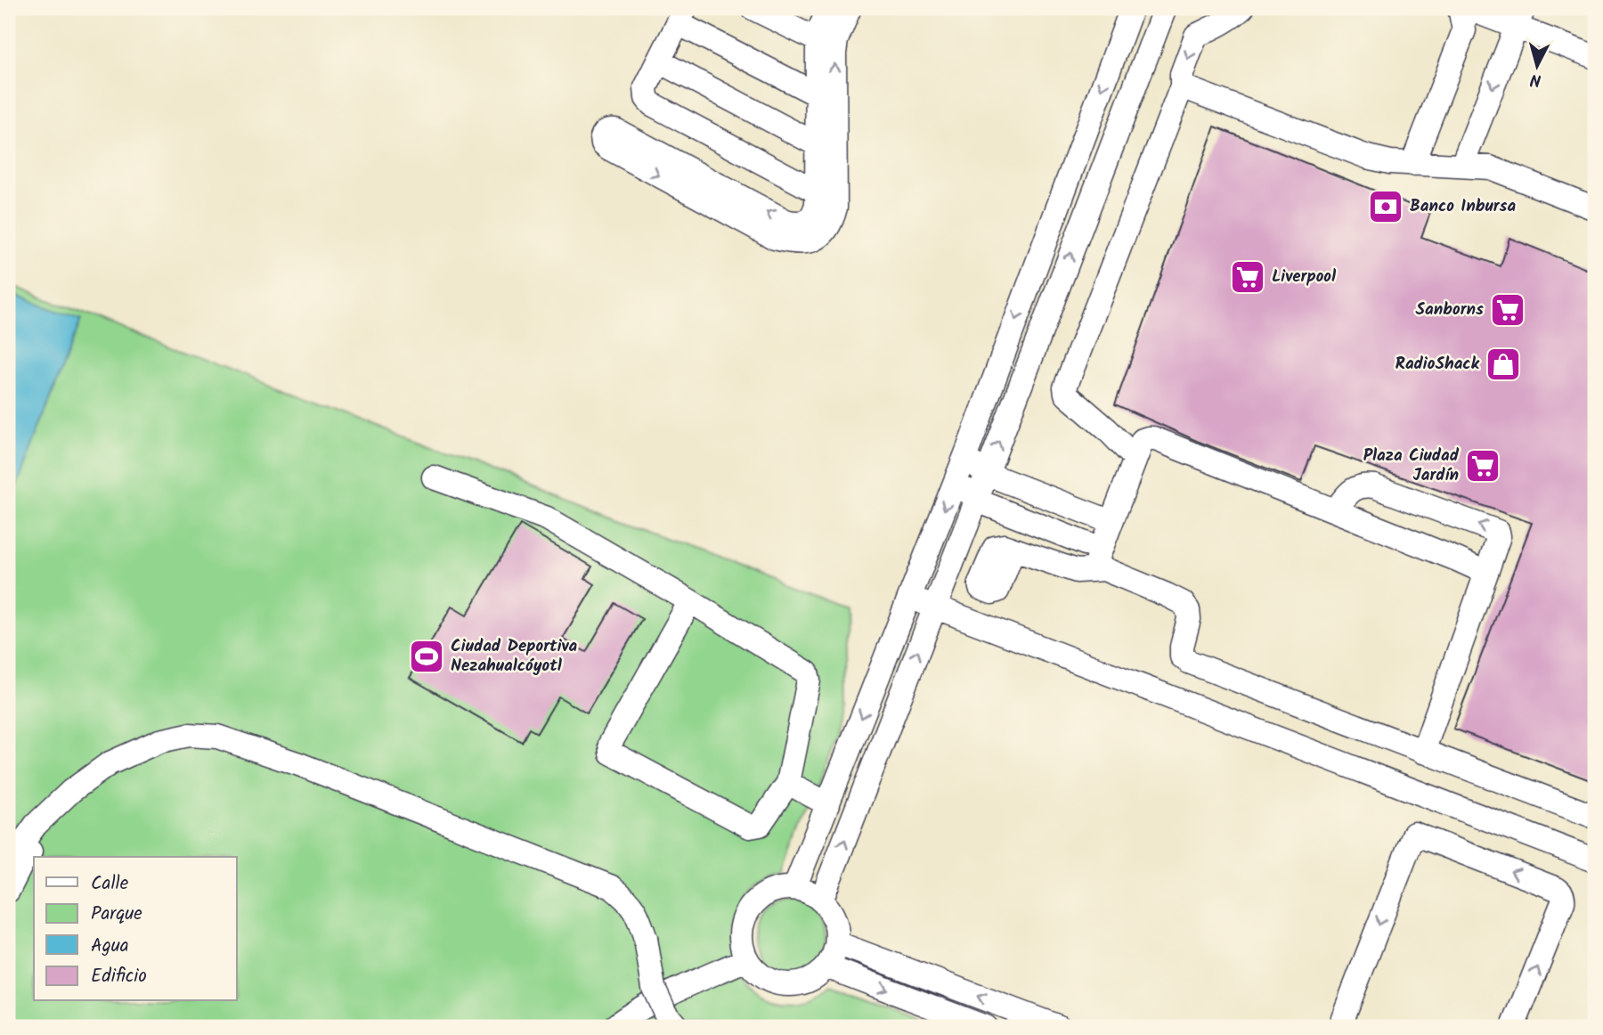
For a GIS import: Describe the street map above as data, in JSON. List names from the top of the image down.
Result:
{
  "places": {
    "bank": ["Banco Inbursa"],
    "supermarket": ["Liverpool", "Sanborns", "Plaza Ciudad Jardín"],
    "shop": ["RadioShack"],
    "sports": ["Ciudad Deportiva Nezahualcóyotl"]
  },
  "legend": [
    "Calle",
    "Parque",
    "Agua",
    "Edificio"
  ],
  "north": "bottom"
}
